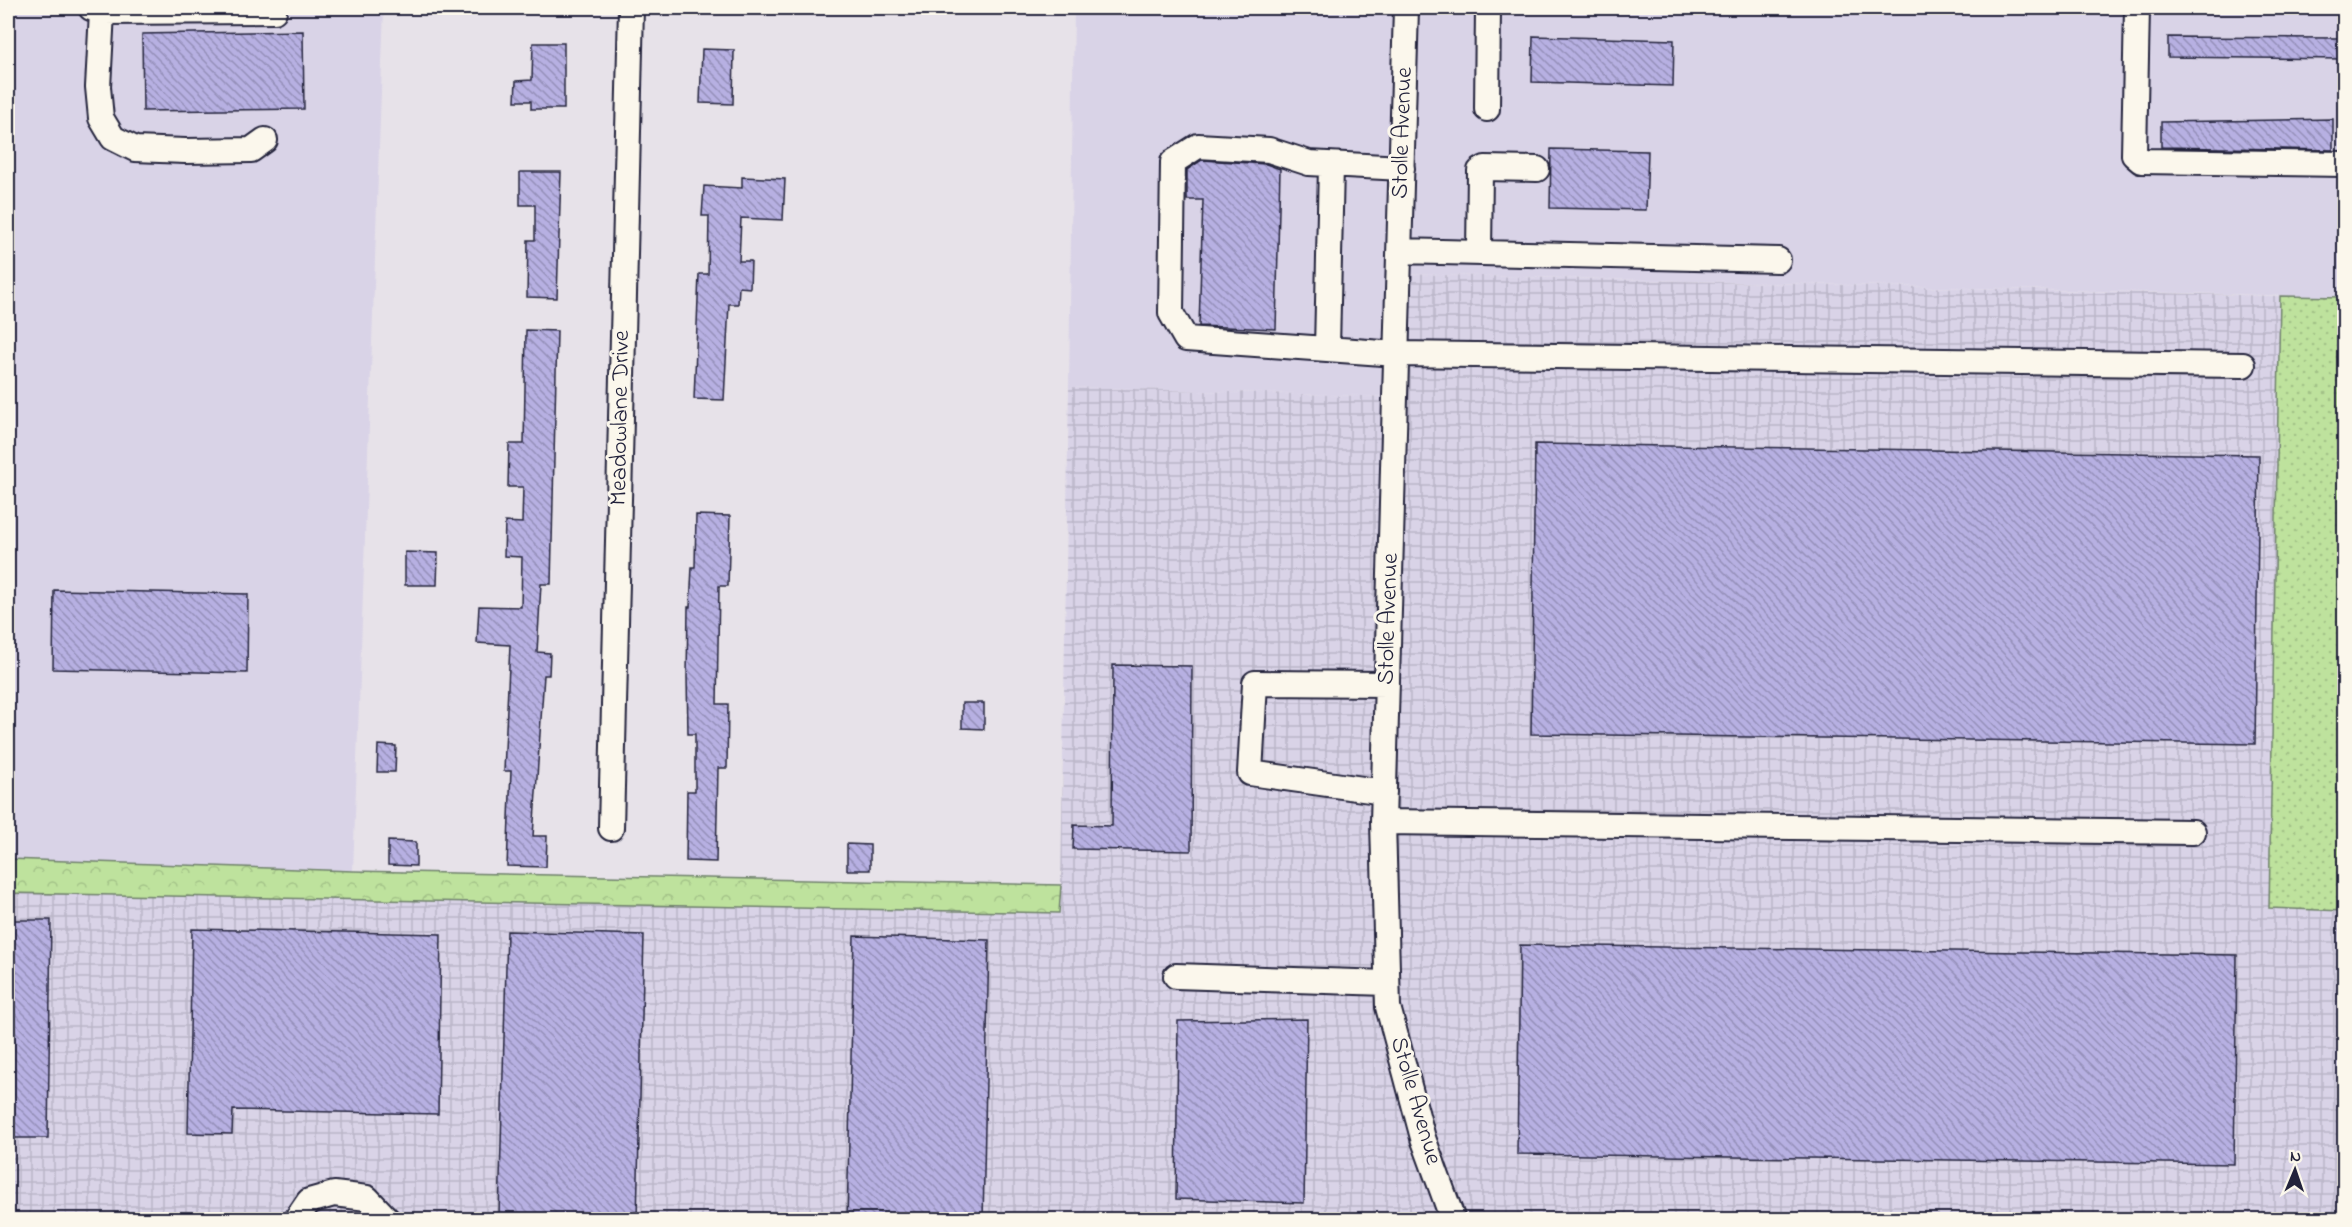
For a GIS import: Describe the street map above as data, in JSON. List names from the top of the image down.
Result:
{
  "streets": {
    "street": ["Stolle Avenue", "Meadowlane Drive"]
  },
  "north": "top"
}
